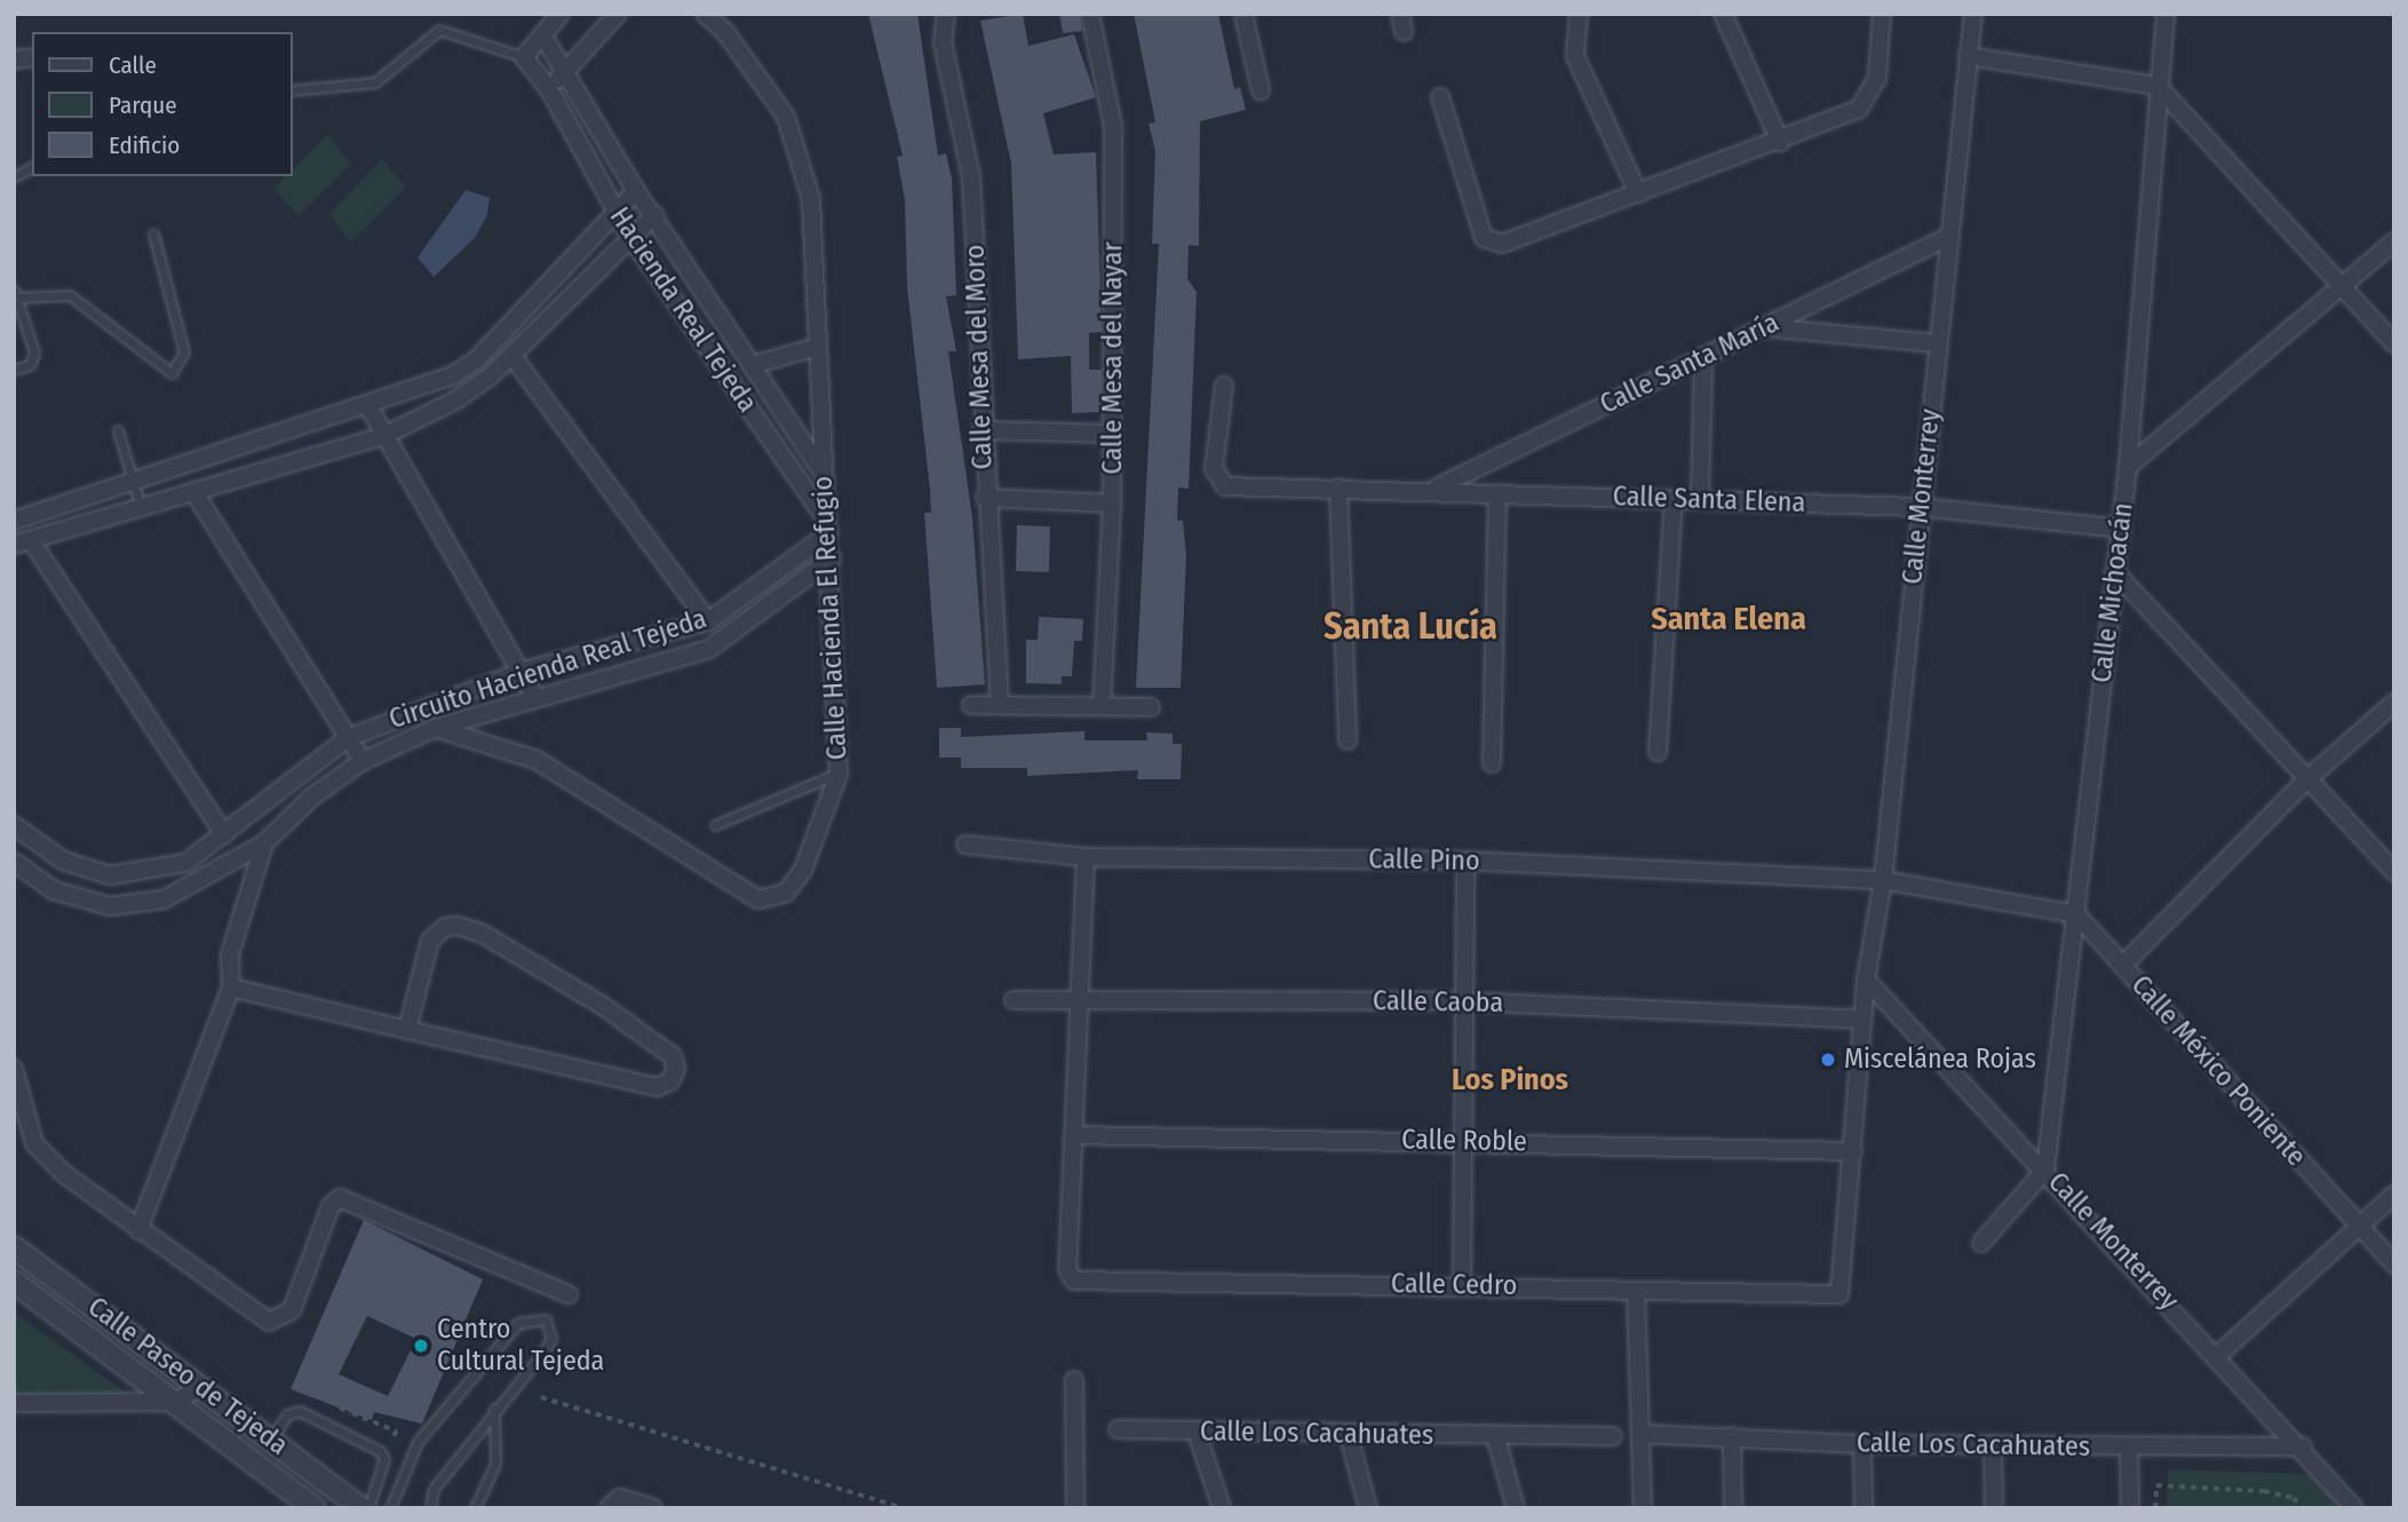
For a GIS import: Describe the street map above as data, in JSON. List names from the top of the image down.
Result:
{
  "streets": {
    "street": [
      "Hacienda Real Tejeda",
      "Calle Mesa del Moro",
      "Calle Mesa del Nayar",
      "Calle Santa María",
      "Calle Monterrey",
      "Calle Santa Elena",
      "Calle Michoacán",
      "Calle Hacienda El Refugio",
      "Circuito Hacienda Real Tejeda",
      "Calle Pino",
      "Calle Caoba",
      "Calle México Poniente",
      "Calle Roble",
      "Calle Cedro",
      "Calle Paseo de Tejeda",
      "Calle Los Cacahuates"
    ]
  },
  "crossings": [
    ["Hacienda Real Tejeda", "Calle Hacienda El Refugio"],
    ["Hacienda Real Tejeda", "Circuito Hacienda Real Tejeda"],
    ["Calle Santa María", "Calle Monterrey"],
    ["Calle Santa María", "Calle Santa Elena"],
    ["Calle Monterrey", "Calle Santa Elena"],
    ["Calle Monterrey", "Calle Michoacán"],
    ["Calle Monterrey", "Calle Pino"],
    ["Calle Monterrey", "Calle Caoba"],
    ["Calle Monterrey", "Calle Roble"],
    ["Calle Monterrey", "Calle Cedro"],
    ["Calle Monterrey", "Calle Los Cacahuates"],
    ["Calle Santa Elena", "Calle Michoacán"],
    ["Calle Michoacán", "Calle Pino"],
    ["Calle Michoacán", "Calle México Poniente"],
    ["Calle Hacienda El Refugio", "Circuito Hacienda Real Tejeda"],
    ["Calle Pino", "Calle México Poniente"],
    ["Calle Roble", "Calle Cedro"]
  ],
  "districts": ["Santa Elena", "Santa Lucía", "Los Pinos"],
  "places": ["Miscelánea Rojas", "Centro Cultural Tejeda"],
  "legend": ["Calle", "Parque", "Edificio"]
}
